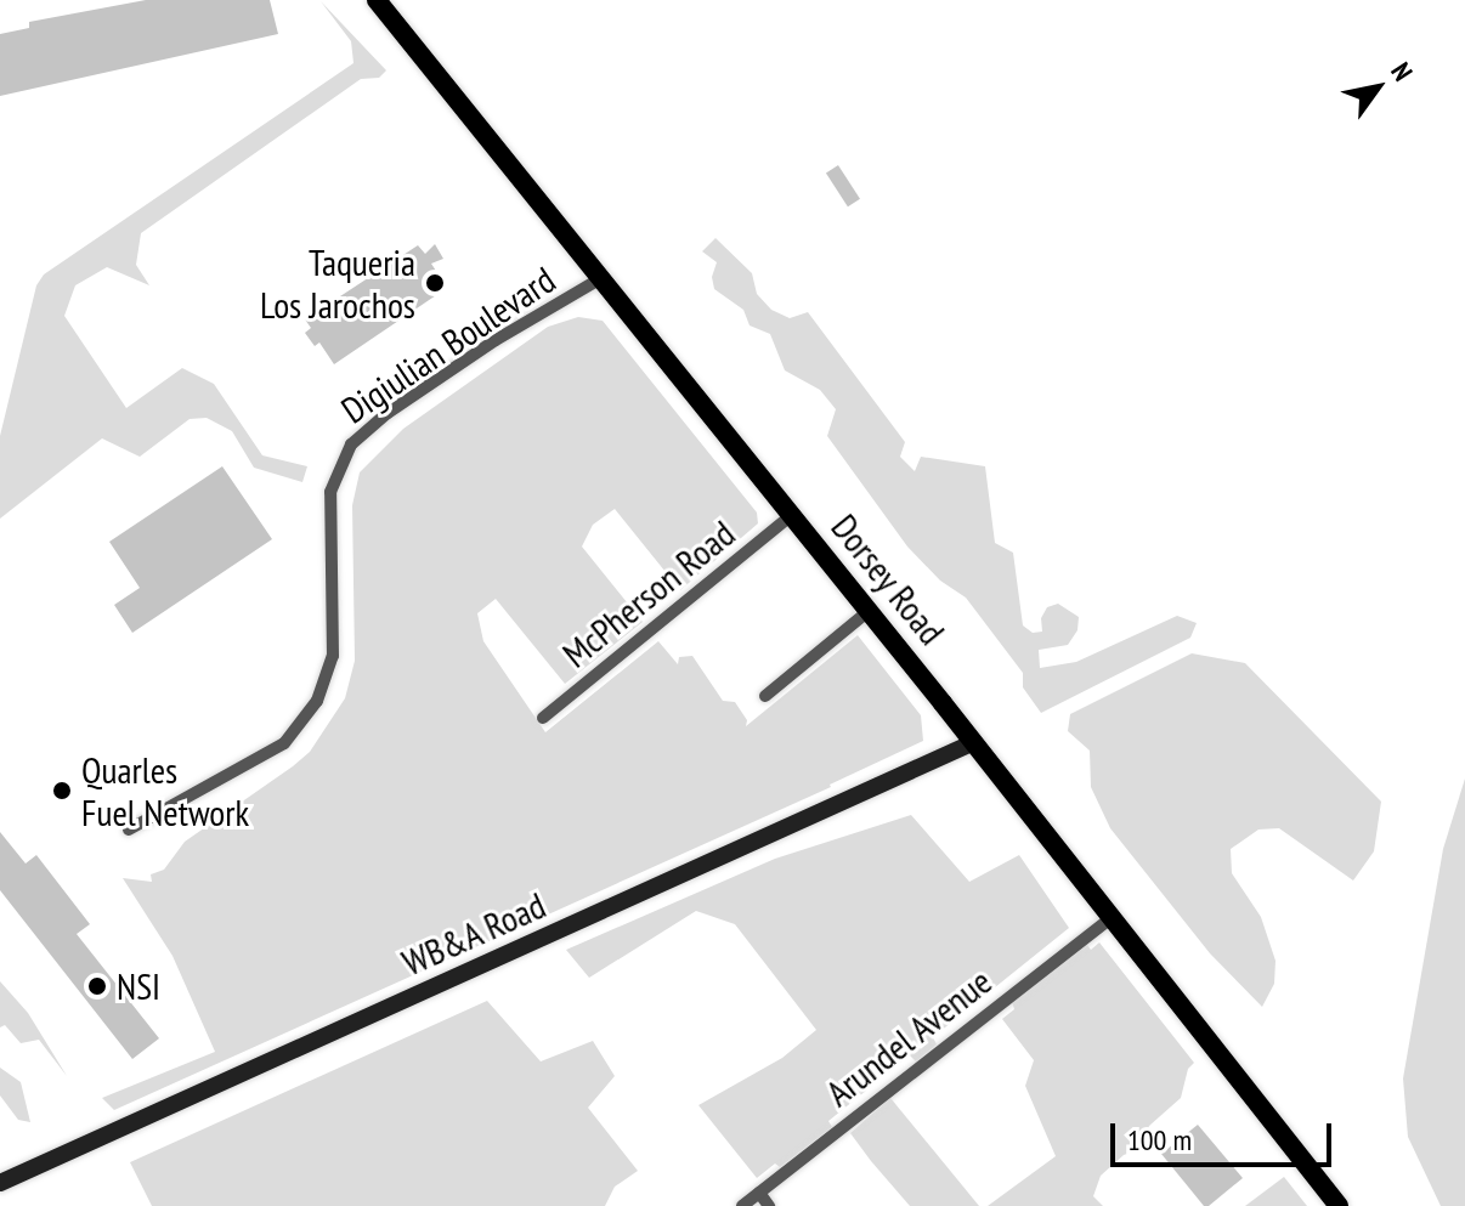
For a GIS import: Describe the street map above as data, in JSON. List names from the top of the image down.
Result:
{
  "streets": {
    "main road": ["Dorsey Road"],
    "street": [
      "Digiulian Boulevard",
      "McPherson Road",
      "WB&A Road",
      "Arundel Avenue"
    ]
  },
  "crossings": [
    ["Digiulian Boulevard", "Dorsey Road"],
    ["Dorsey Road", "McPherson Road"],
    ["Dorsey Road", "WB&A Road"],
    ["Dorsey Road", "Arundel Avenue"]
  ],
  "places": ["Taqueria Los Jarochos", "Quarles Fuel Network", "NSI"],
  "scale_bar": "100 m",
  "north": "top right"
}
